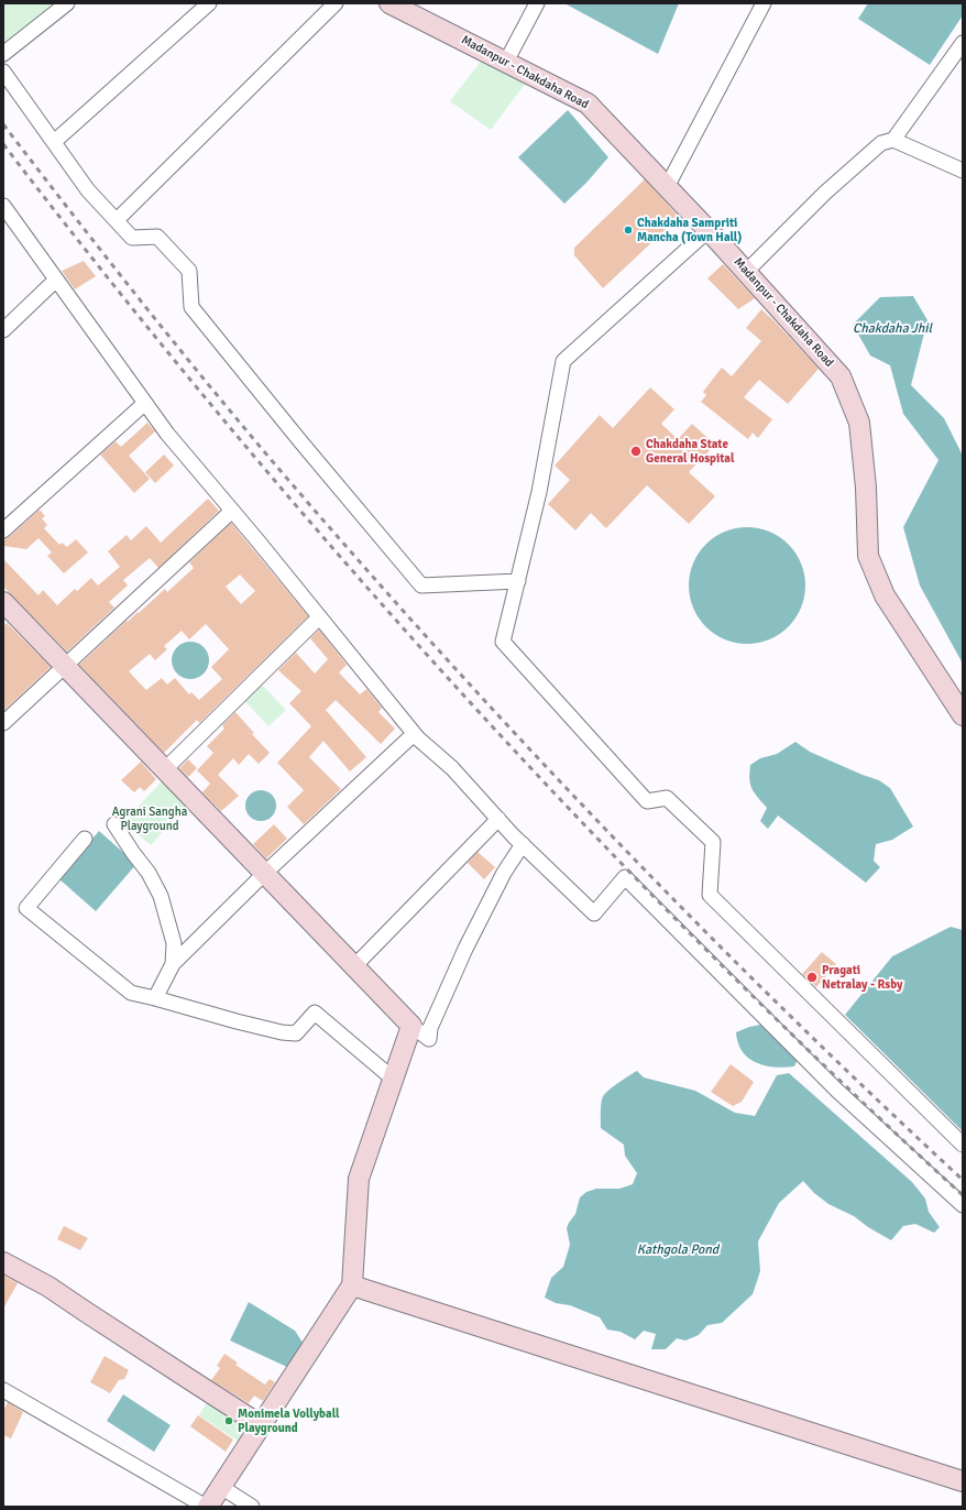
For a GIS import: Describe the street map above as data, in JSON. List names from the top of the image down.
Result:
{
  "streets": {
    "main road": ["Madanpur - Chakdaha Road"]
  },
  "water": ["Chakdaha Jhil", "Kathgola Pond"],
  "parks": ["Agrani Sangha Playground"],
  "places": [
    "Chakdaha Sampriti Mancha (Town Hall)",
    "Chakdaha State General Hospital",
    "Pragati Netralay - Rsby",
    "Monimela Vollyball Playground"
  ]
}
